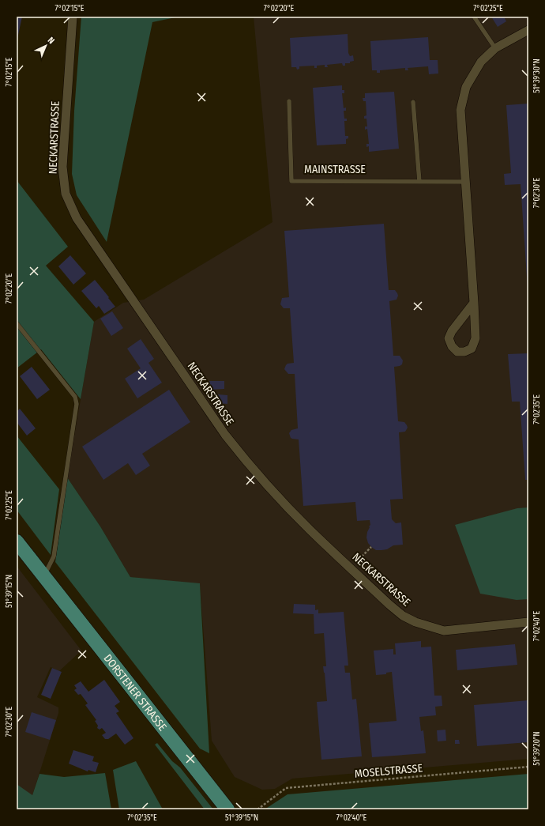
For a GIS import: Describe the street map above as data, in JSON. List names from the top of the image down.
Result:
{
  "streets": {
    "main road": ["DORSTENER STRASSE"],
    "street": ["NECKARSTRASSE"],
    "lane": ["MAINSTRASSE"],
    "path": ["MOSELSTRASSE"]
  },
  "north": "top right",
  "coordinates": [
    "7°02'15\"E",
    "7°02'20\"E",
    "7°02'25\"E",
    "51°39'30\"N",
    "7°02'30\"E",
    "7°02'35\"E",
    "51°39'15\"N",
    "7°02'40\"E",
    "51°39'20\"N"
  ]
}
